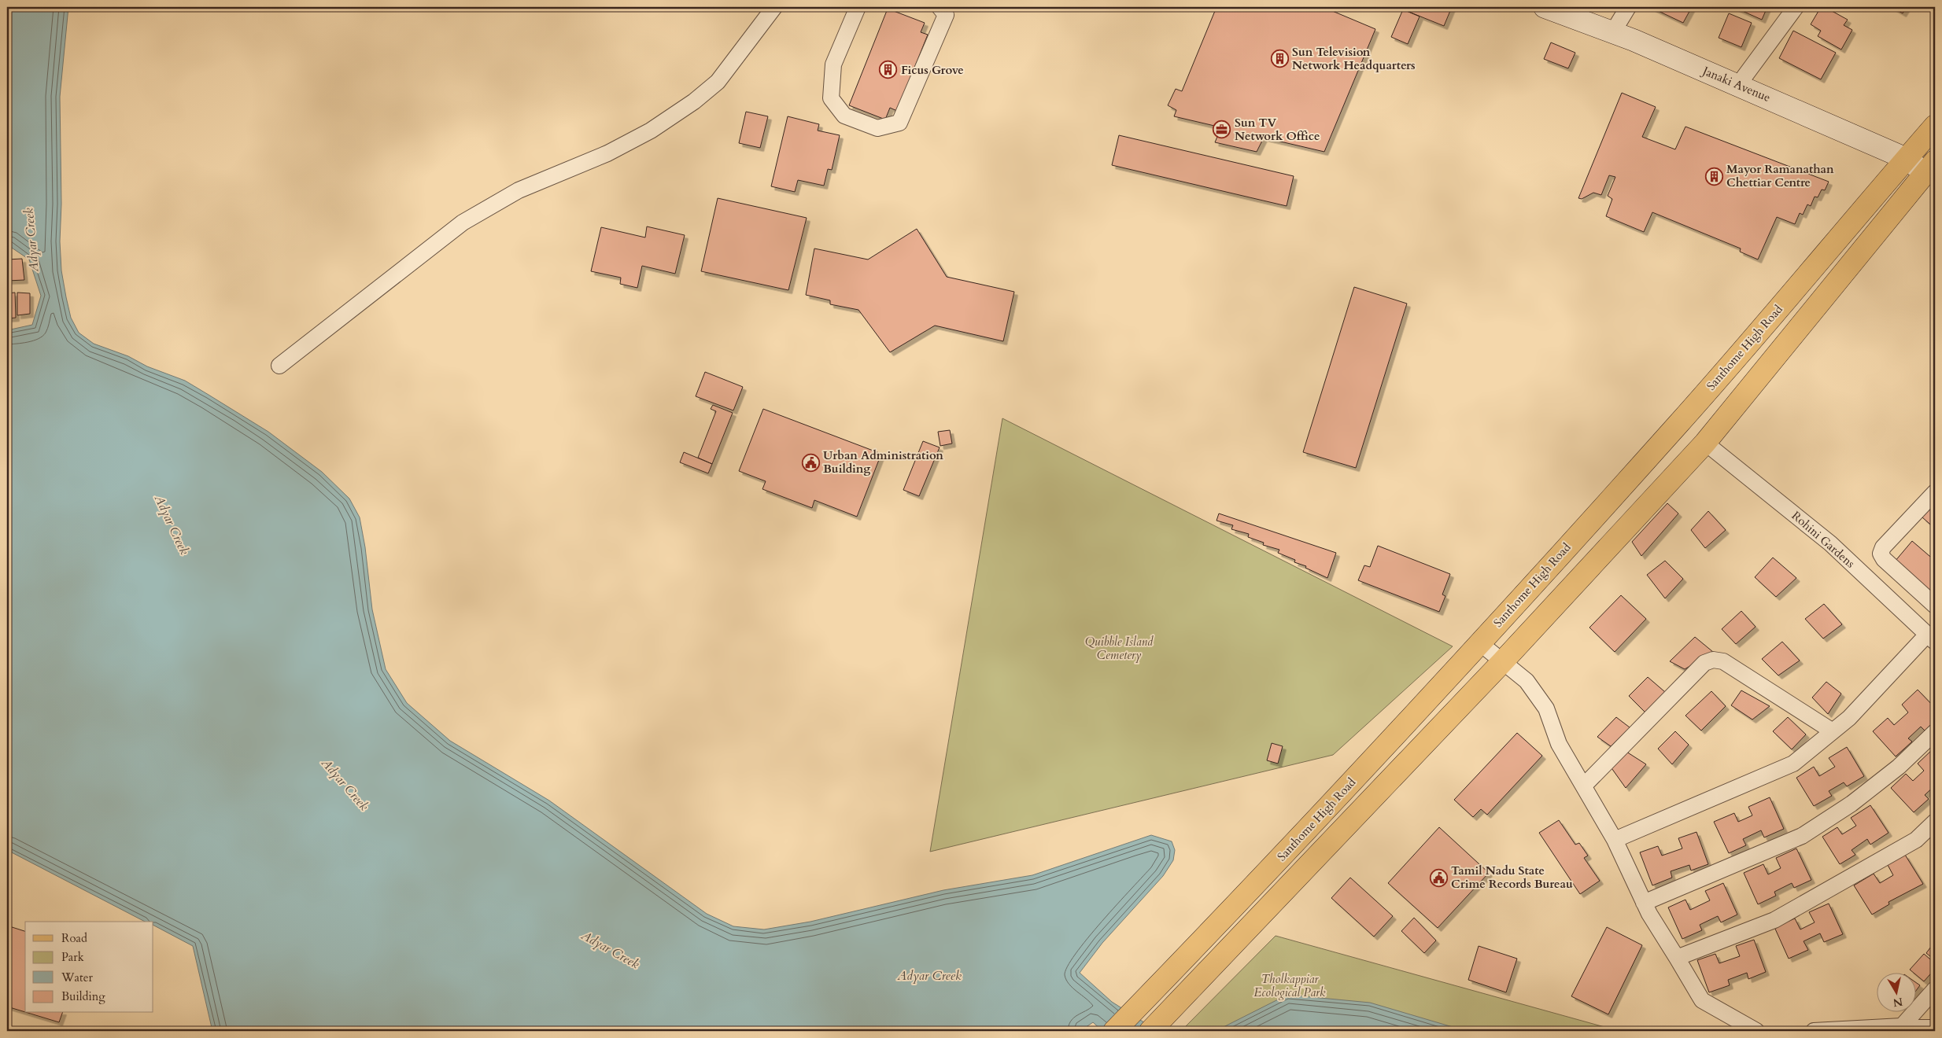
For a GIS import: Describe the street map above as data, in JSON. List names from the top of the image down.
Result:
{
  "streets": {
    "main road": ["Santhome High Road"],
    "street": ["Janaki Avenue", "Rohini Gardens"]
  },
  "crossings": [
    ["Janaki Avenue", "Santhome High Road"]
  ],
  "water": ["Adyar Creek"],
  "parks": ["Quibble Island Cemetery", "Tholkappiar Ecological Park"],
  "places": {
    "building": ["Sun Television Network Headquarters", "Ficus Grove", "Mayor Ramanathan Chettiar Centre"],
    "office": ["Sun TV Network Office"],
    "public building": ["Urban Administration Building", "Tamil Nadu State Crime Records Bureau"]
  },
  "legend": [
    "Road",
    "Park",
    "Water",
    "Building"
  ],
  "north": "bottom"
}
